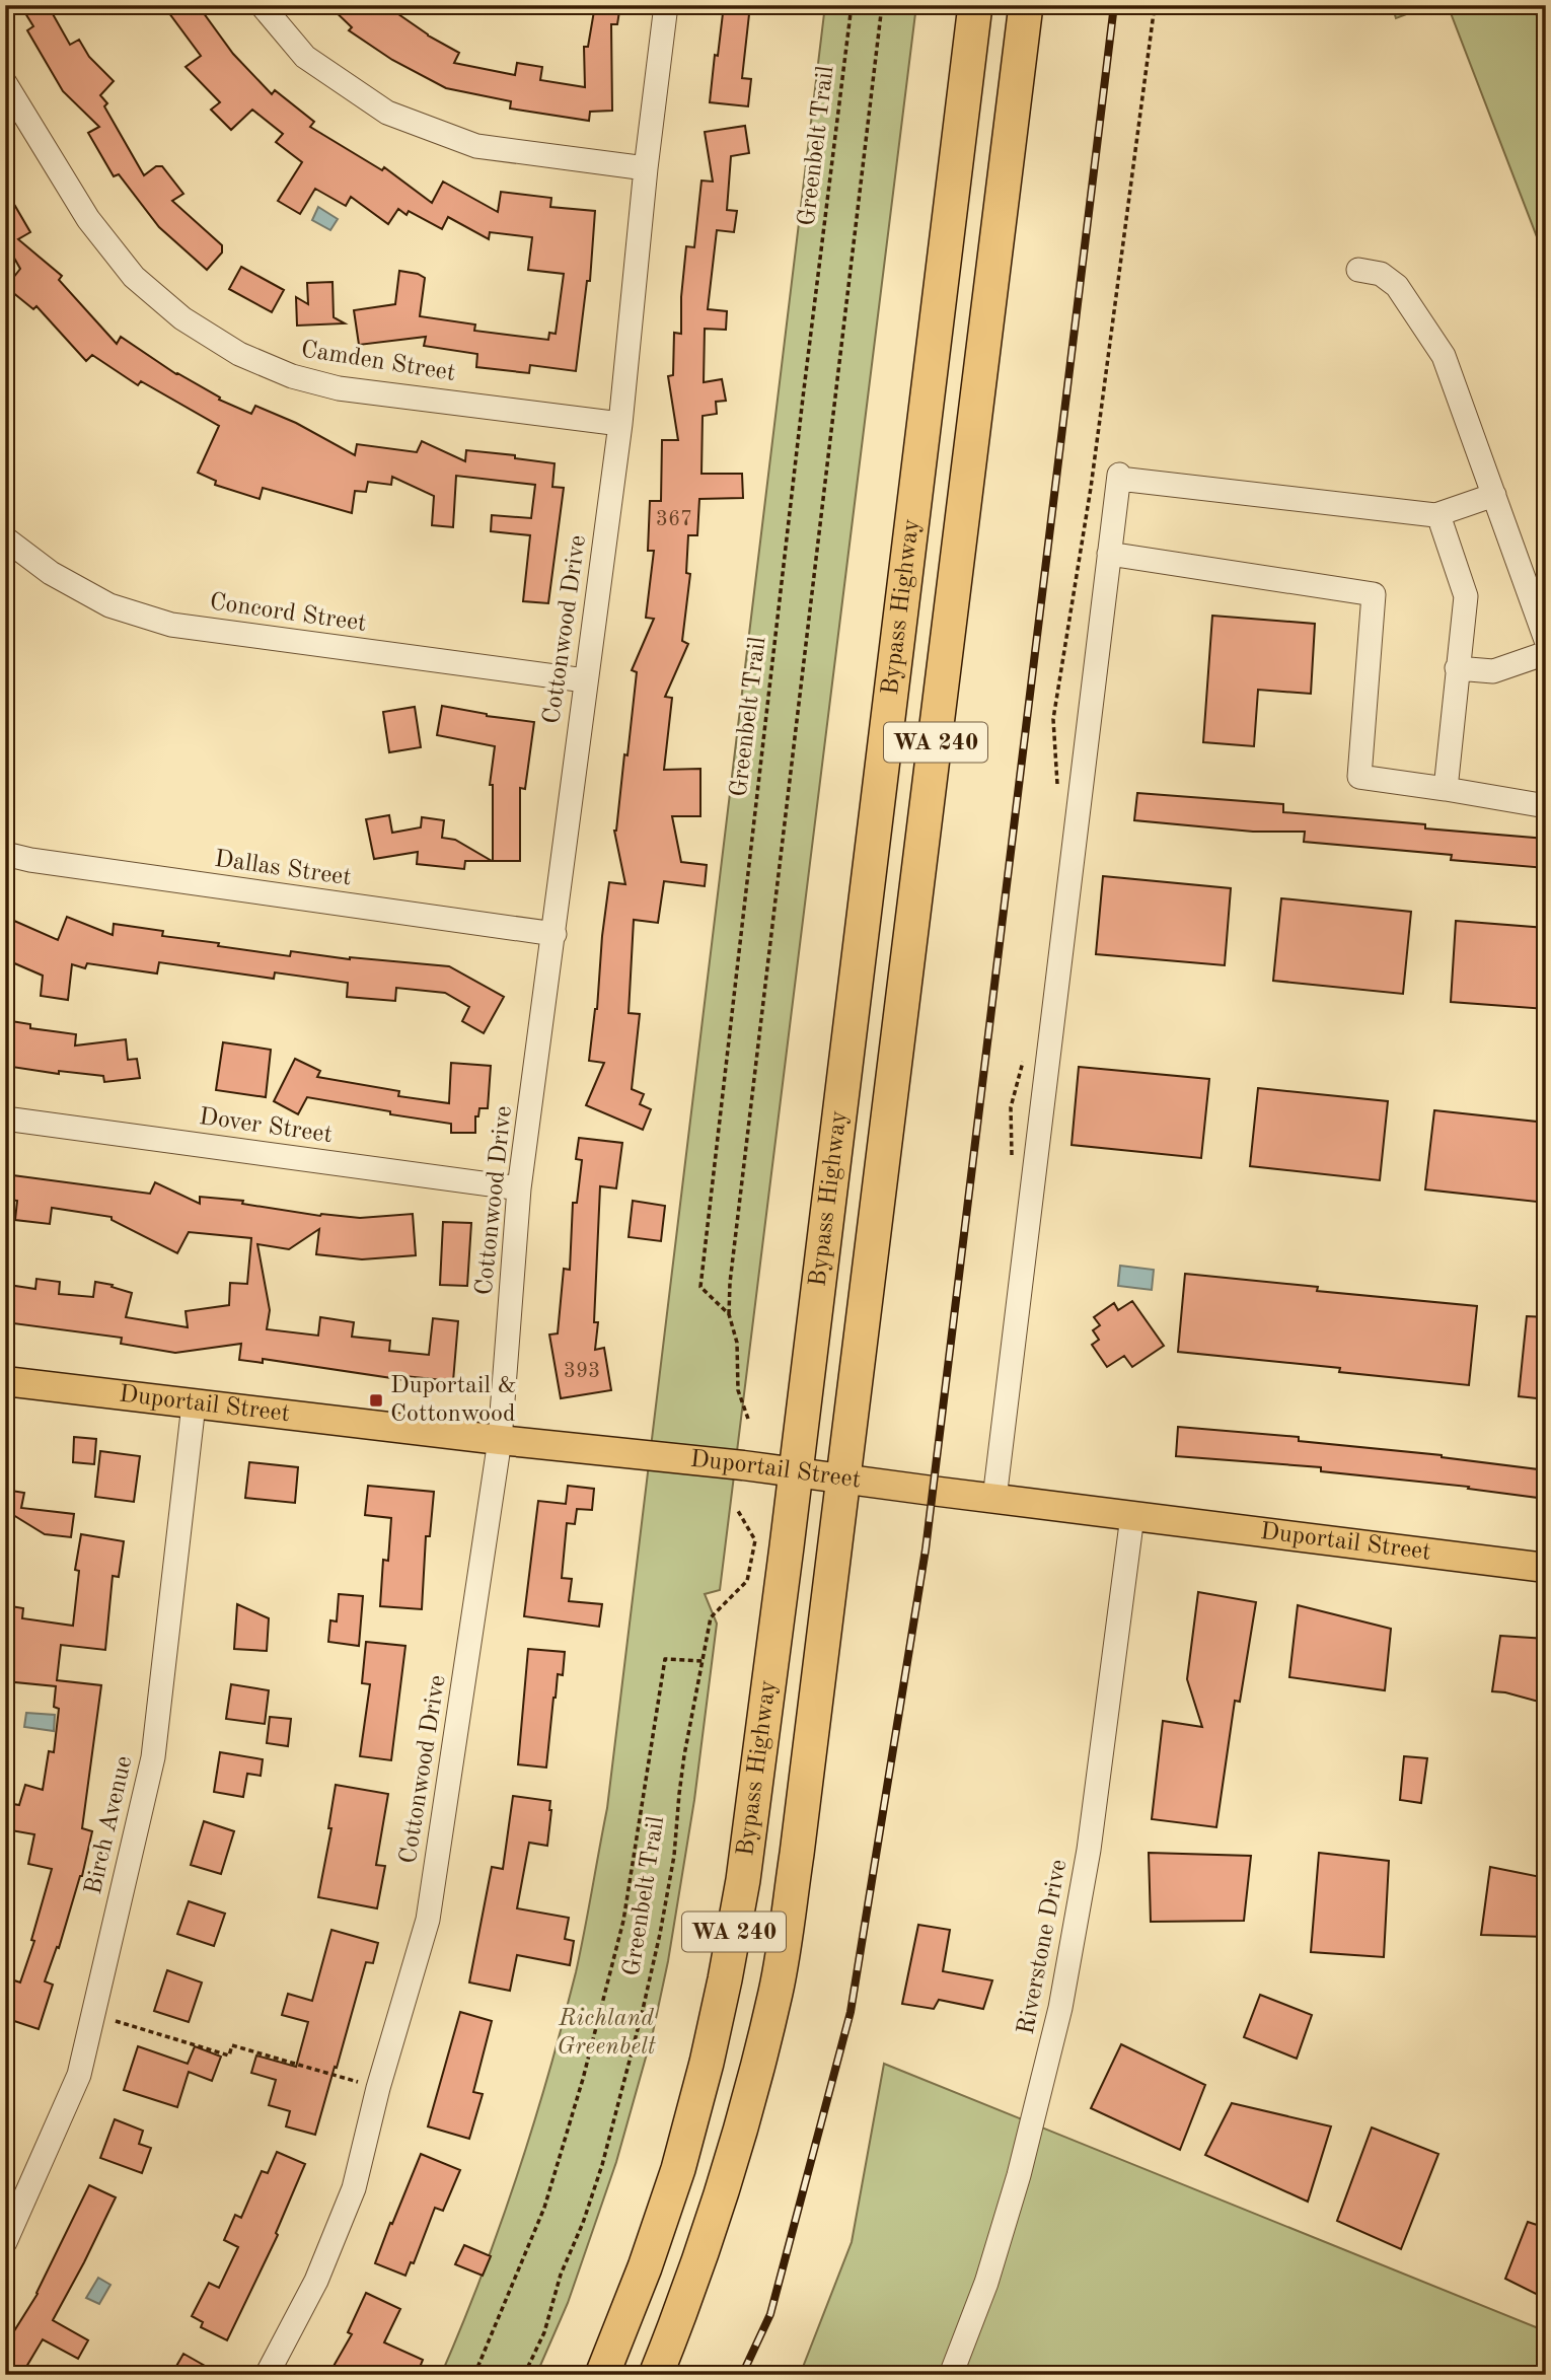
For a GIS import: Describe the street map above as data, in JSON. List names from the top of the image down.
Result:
{
  "streets": {
    "highway": ["Bypass Highway", "WA 240"],
    "main road": ["Duportail Street"],
    "street": [
      "Camden Street",
      "Concord Street",
      "Cottonwood Drive",
      "Dallas Street",
      "Dover Street",
      "Birch Avenue",
      "Riverstone Drive"
    ],
    "path": ["Greenbelt Trail"]
  },
  "crossings": [
    ["Camden Street", "Cottonwood Drive"],
    ["Bypass Highway", "Duportail Street"],
    ["Concord Street", "Cottonwood Drive"],
    ["Cottonwood Drive", "Dallas Street"],
    ["Cottonwood Drive", "Dover Street"],
    ["Cottonwood Drive", "Duportail Street"],
    ["Duportail Street", "Birch Avenue"],
    ["Duportail Street", "Riverstone Drive"]
  ],
  "parks": ["Richland Greenbelt"],
  "places": {
    "transit": ["Duportail & Cottonwood"]
  },
  "house_numbers": ["367", "393"]
}
